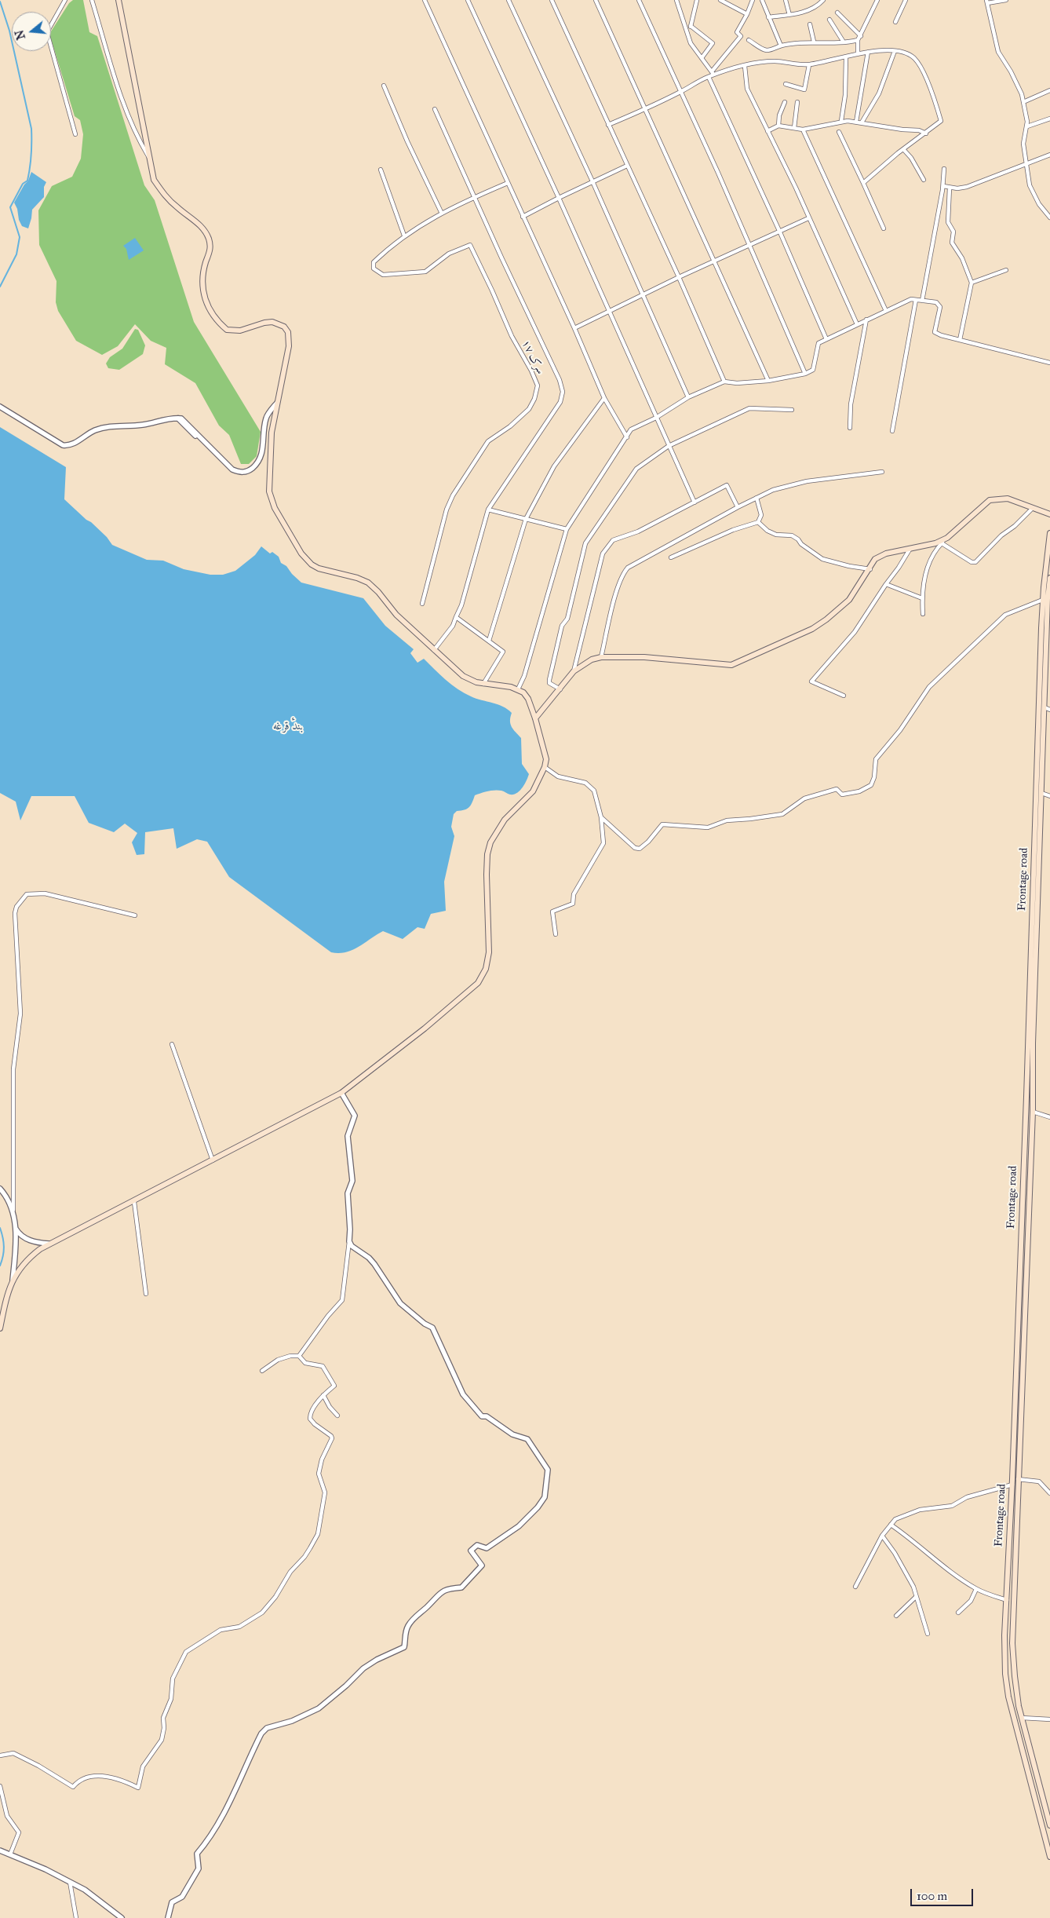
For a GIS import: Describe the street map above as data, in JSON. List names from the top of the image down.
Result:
{
  "streets": {
    "main road": ["Frontage road"],
    "street": ["سرک ۱۷"]
  },
  "water": ["بندٔ قرغه"],
  "scale_bar": "100 m",
  "north": "left"
}
